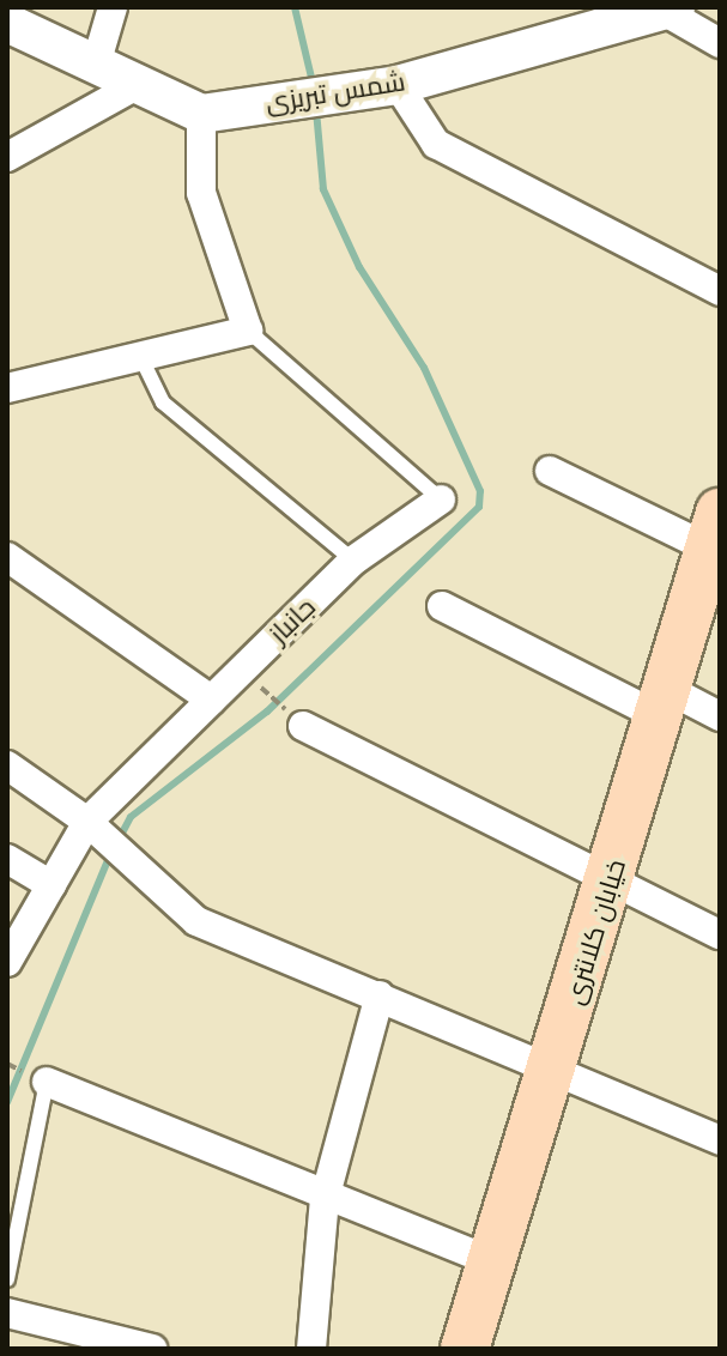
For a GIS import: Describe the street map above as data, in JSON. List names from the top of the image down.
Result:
{
  "streets": {
    "main road": ["خیابان کلانتری"],
    "street": ["شمس تبریزی", "جانباز"]
  }
}
